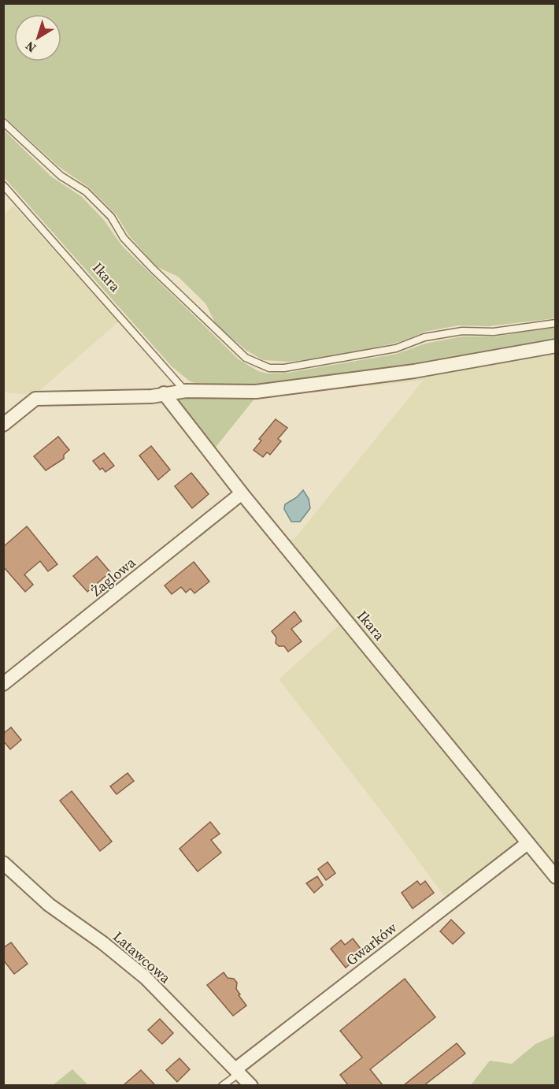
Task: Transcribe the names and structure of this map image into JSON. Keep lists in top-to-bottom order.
{
  "streets": {
    "street": [
      "Ikara",
      "Żaglowa",
      "Gwarków",
      "Latawcowa"
    ]
  },
  "crossings": [
    ["Ikara", "Żaglowa"],
    ["Ikara", "Gwarków"],
    ["Gwarków", "Latawcowa"]
  ],
  "north": "bottom left"
}
